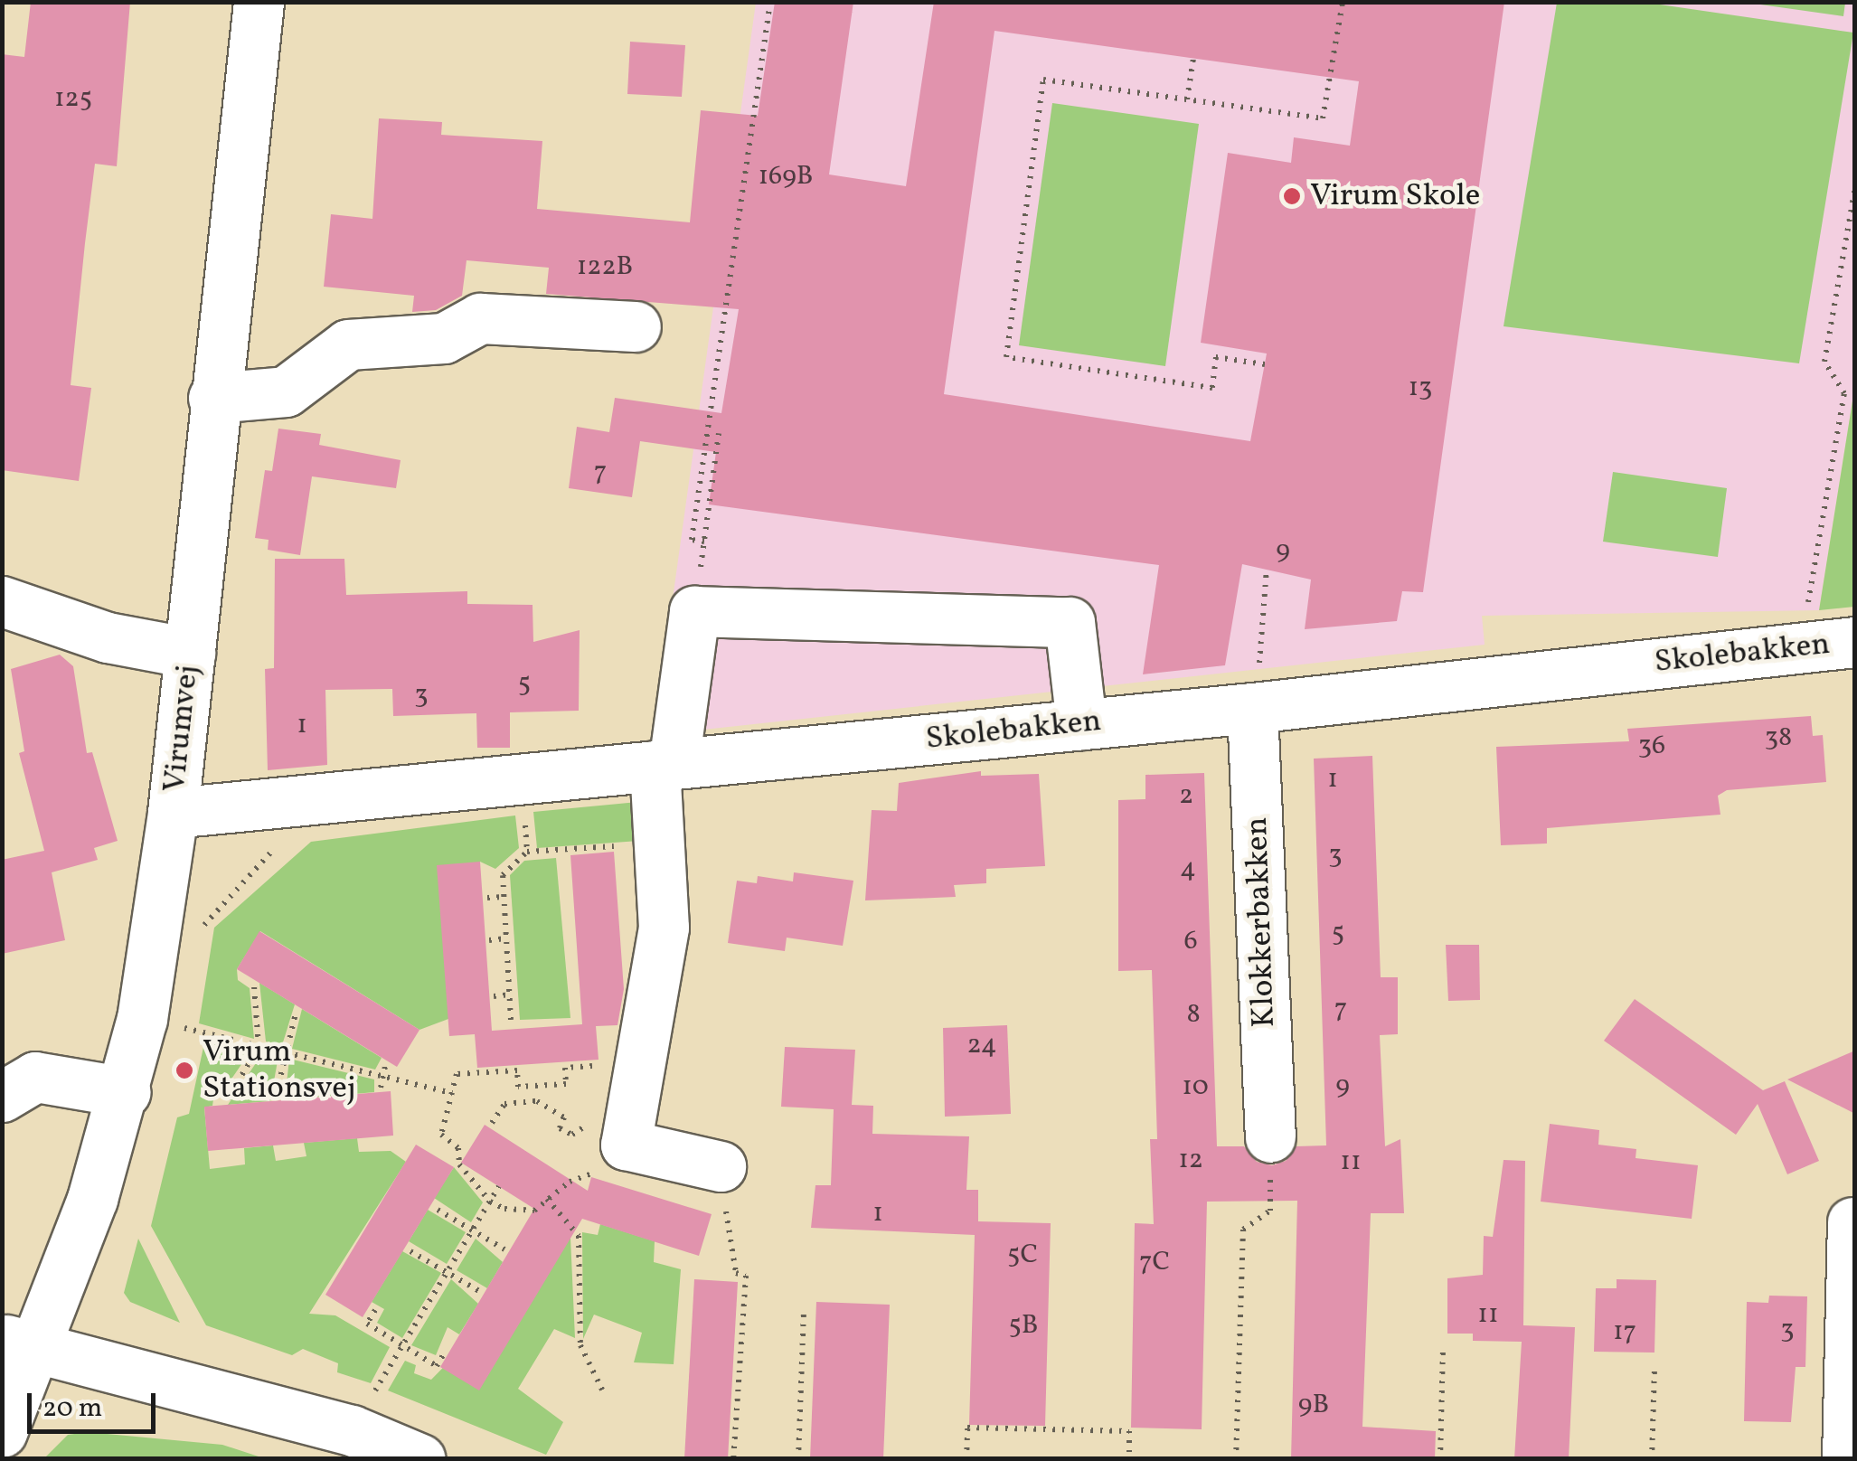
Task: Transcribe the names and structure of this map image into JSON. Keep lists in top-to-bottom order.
{
  "streets": {
    "street": ["Skolebakken", "Virumvej", "Klokkerbakken"]
  },
  "crossings": [
    ["Skolebakken", "Virumvej"],
    ["Skolebakken", "Klokkerbakken"]
  ],
  "places": ["Virum Skole", "Virum Stationsvej"],
  "house_numbers": [
    "125",
    "169B",
    "122B",
    "13",
    "7",
    "9",
    "5",
    "3",
    "1",
    "38",
    "36",
    "1",
    "2",
    "3",
    "4",
    "5",
    "6",
    "7",
    "8",
    "24",
    "9",
    "10",
    "12",
    "11",
    "1",
    "5C",
    "7C",
    "11",
    "5B",
    "3",
    "17",
    "9B"
  ],
  "scale_bar": "20 m"
}
